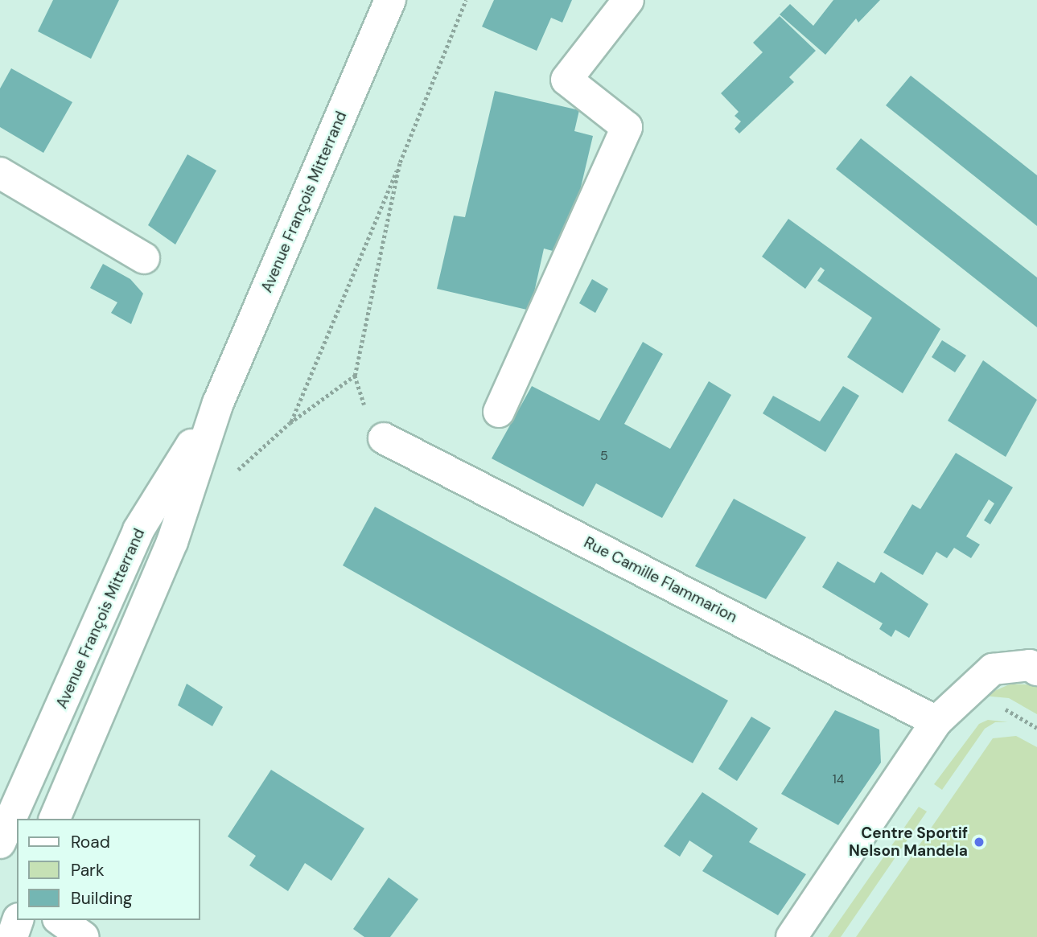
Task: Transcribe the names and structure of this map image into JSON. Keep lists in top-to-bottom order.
{
  "streets": {
    "main road": ["Avenue François Mitterrand", "Rue Camille Flammarion"]
  },
  "places": ["Centre Sportif Nelson Mandela"],
  "house_numbers": ["5", "14"],
  "legend": ["Road", "Park", "Building"]
}
